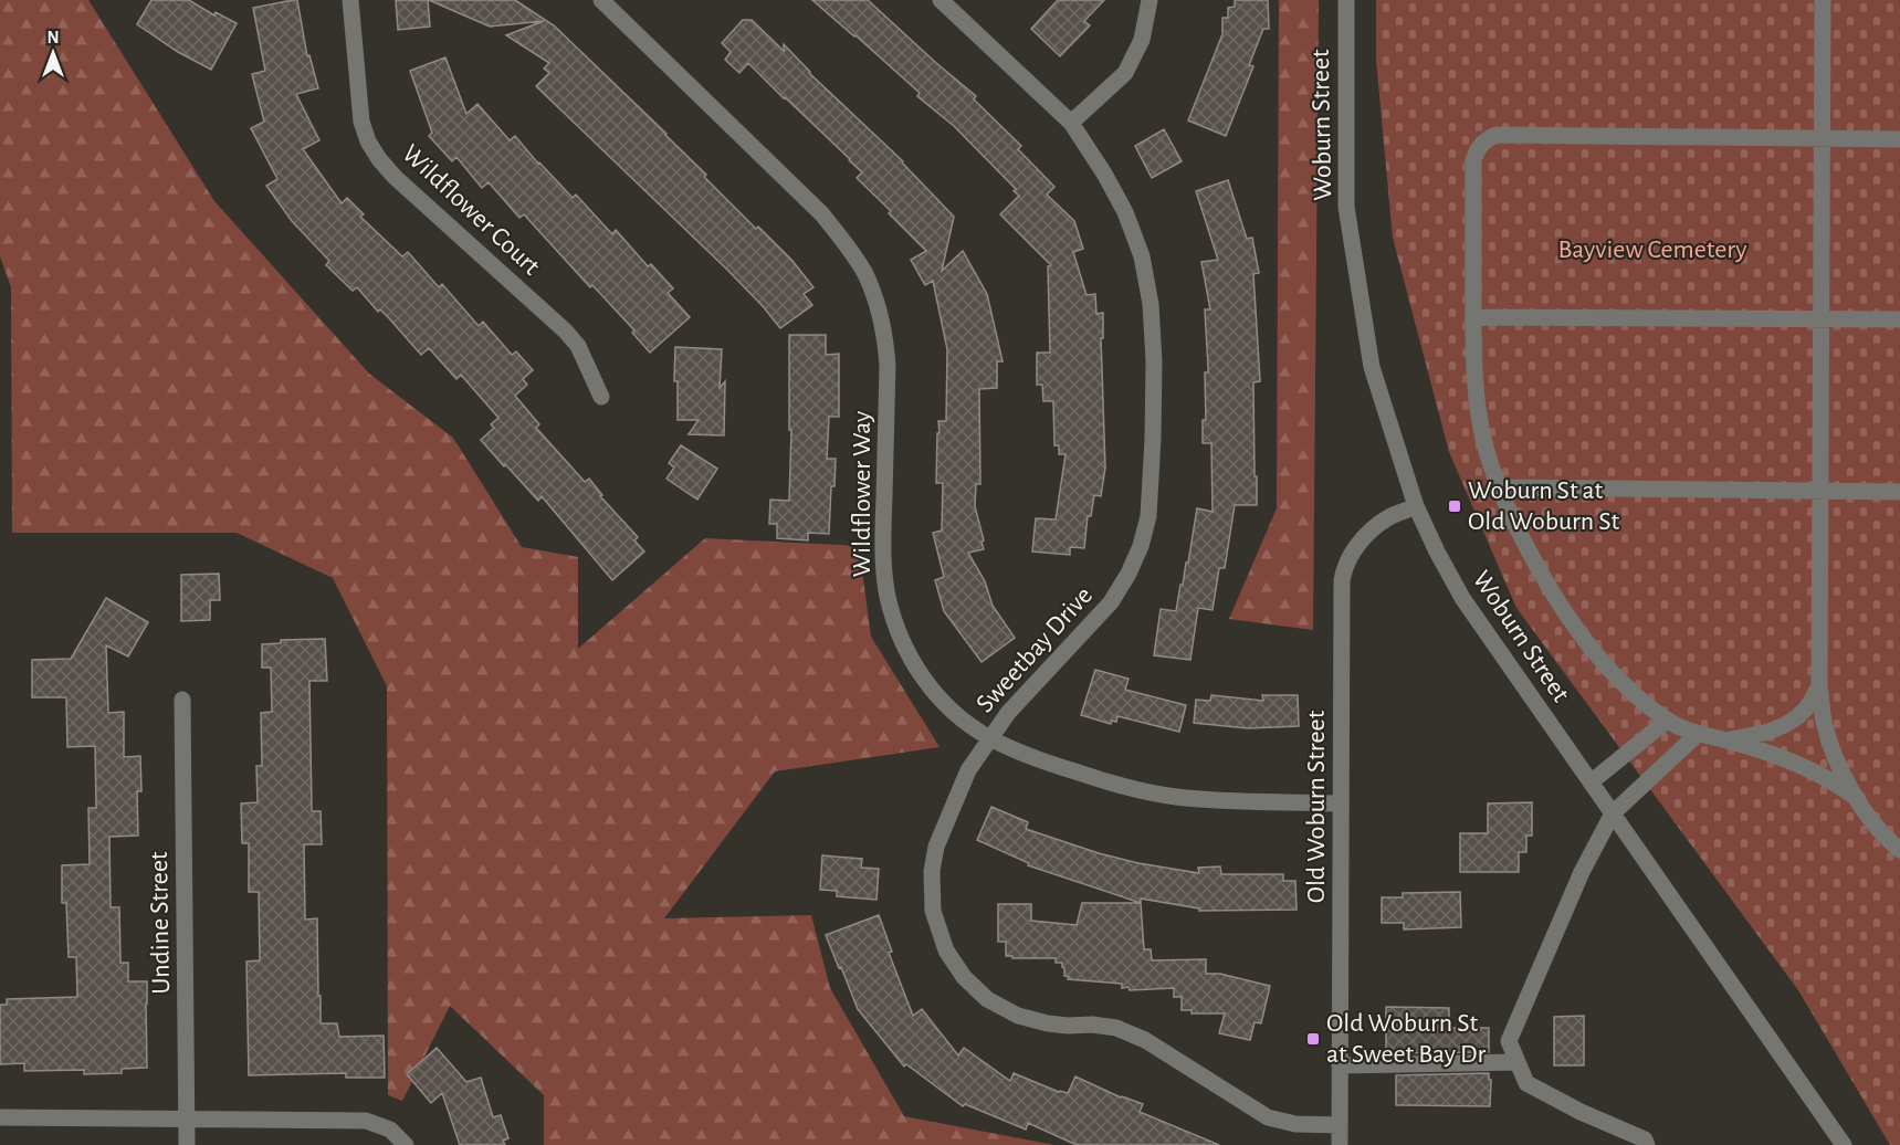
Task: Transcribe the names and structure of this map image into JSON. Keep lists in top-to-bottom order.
{
  "streets": {
    "street": [
      "Woburn Street",
      "Wildflower Court",
      "Wildflower Way",
      "Sweetbay Drive",
      "Old Woburn Street",
      "Undine Street"
    ]
  },
  "crossings": [
    ["Woburn Street", "Old Woburn Street"],
    ["Wildflower Way", "Sweetbay Drive"],
    ["Wildflower Way", "Old Woburn Street"],
    ["Sweetbay Drive", "Old Woburn Street"]
  ],
  "parks": ["Bayview Cemetery"],
  "places": {
    "transit": ["Woburn St at Old Woburn St", "Old Woburn St at Sweet Bay Dr"]
  },
  "north": "top"
}
